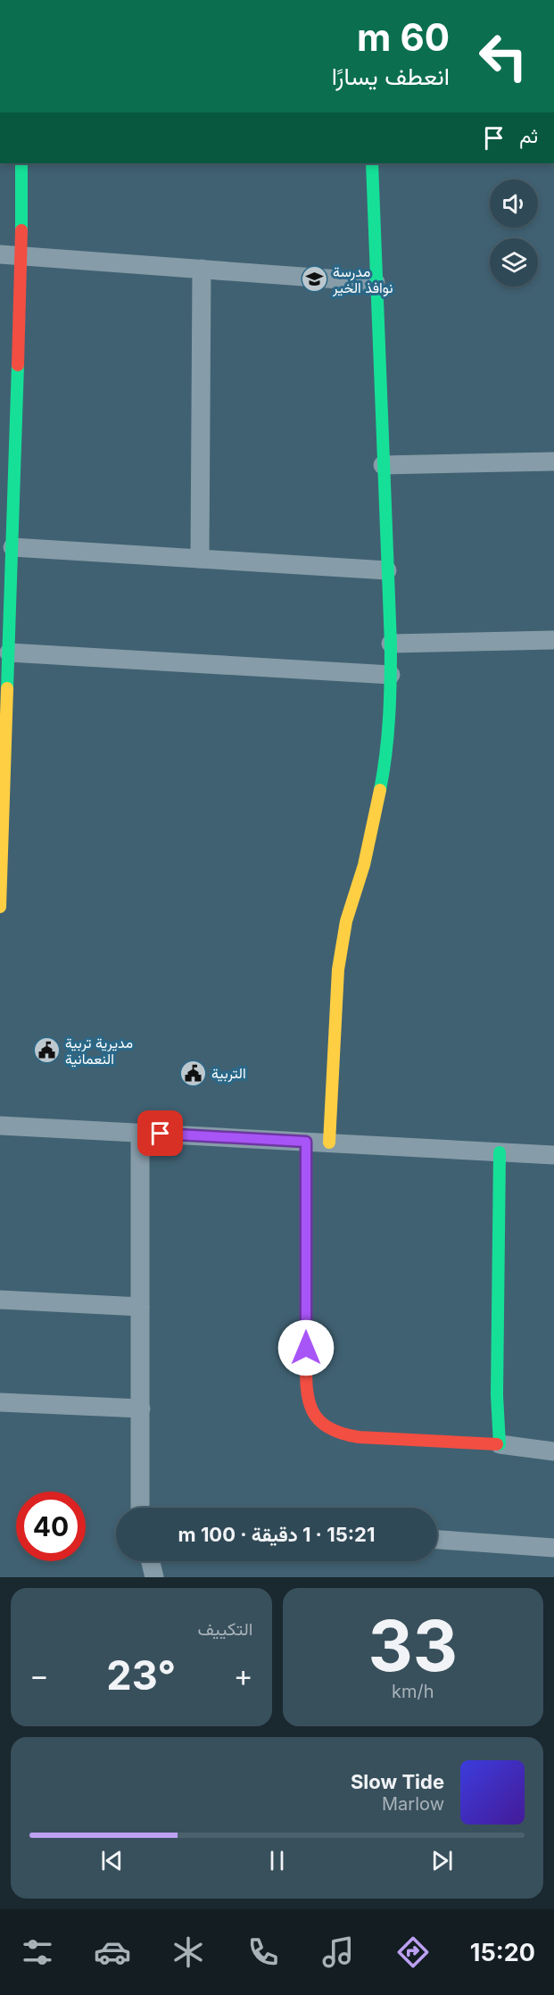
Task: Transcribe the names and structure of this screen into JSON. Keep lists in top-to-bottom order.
{
  "places": {
    "school or university": ["مدرسة نوافذ الخير"],
    "public building": ["مديرية تربية النعمانية", "التربية"]
  },
  "page": {
    "turn": ["60 m", "انعطف يسارًا"],
    "then": "ثم",
    "limit": "40",
    "trip": "15:21 · 1 دقيقة · 100 m",
    "tile": [
      ["33", "km/h"],
      "التكييف"
    ],
    "heat": ["−", "23°", "+"],
    "song": ["Slow Tide", "Marlow"],
    "tabs": "15:20"
  }
}
